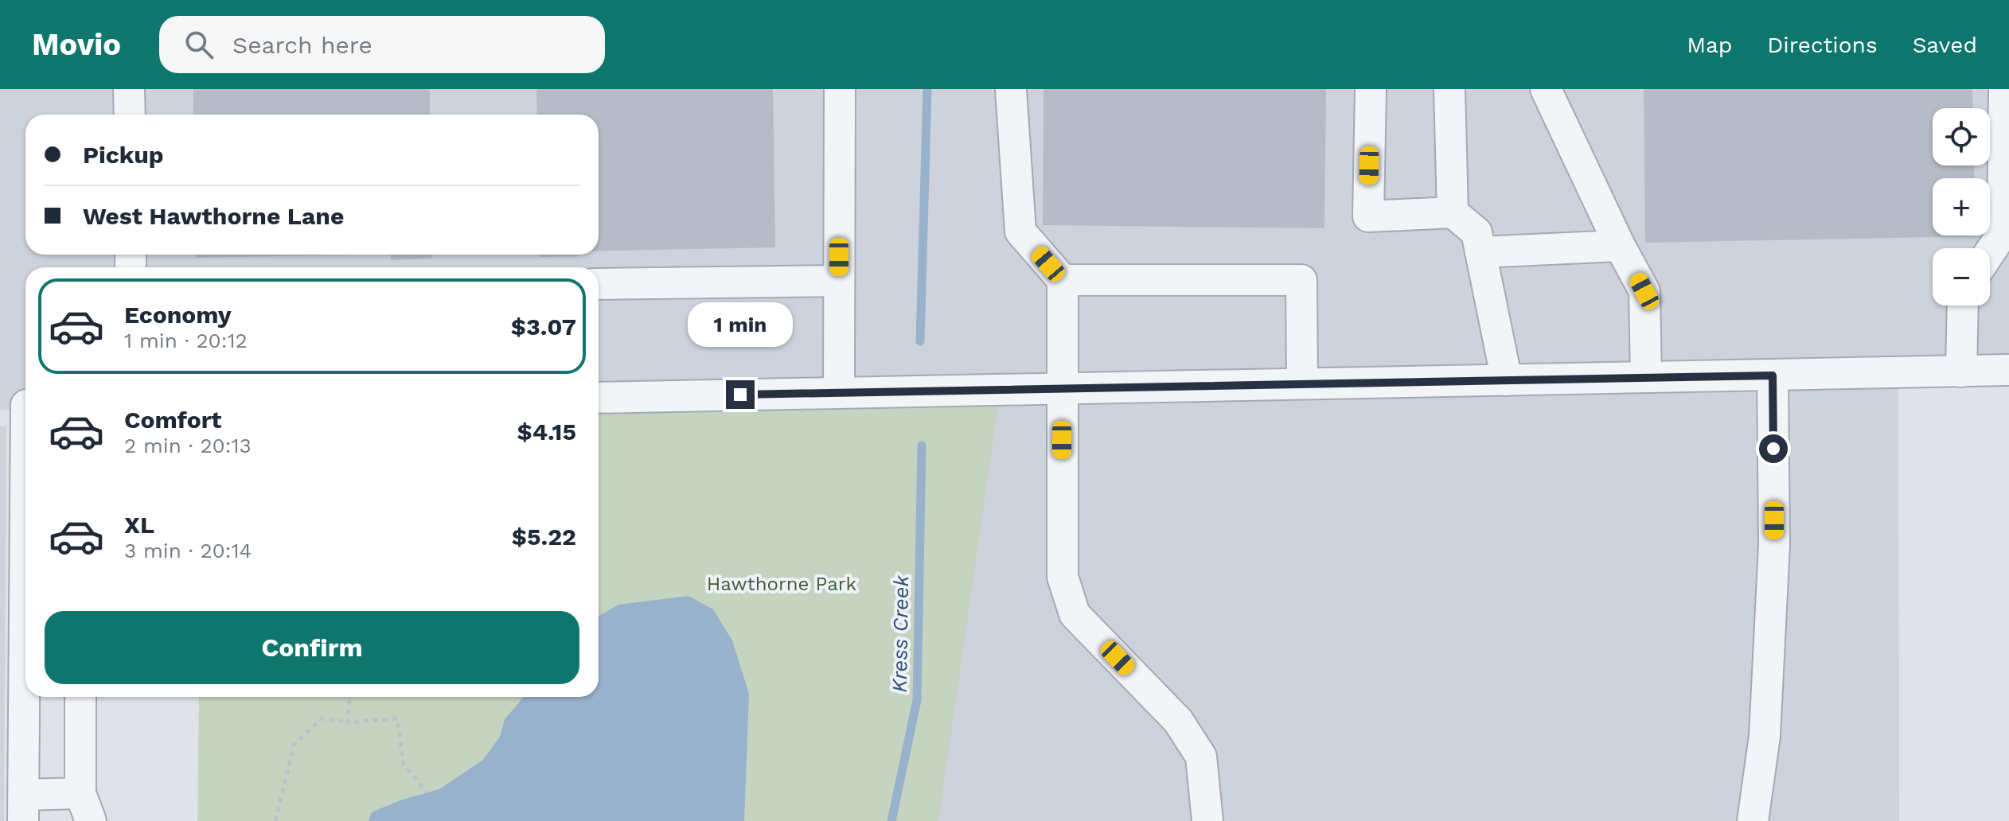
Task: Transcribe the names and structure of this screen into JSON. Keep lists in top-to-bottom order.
{
  "water": ["Kress Creek"],
  "parks": ["Hawthorne Park"],
  "page": {
    "header": "Movio",
    "search": "Search here",
    "nav": ["Map", "Directions", "Saved"],
    "map_buttons": ["+", "−"],
    "banner": ["Pickup", "West Hawthorne Lane"],
    "list": [
      {
        "name": "Economy",
        "note": "1 min · 20:12",
        "value": "$3.07"
      },
      {
        "name": "Comfort",
        "note": "2 min · 20:13",
        "value": "$4.15"
      },
      {
        "name": "XL",
        "note": "3 min · 20:14",
        "value": "$5.22"
      }
    ],
    "bubble": "1 min",
    "buttons": "Confirm"
  }
}
